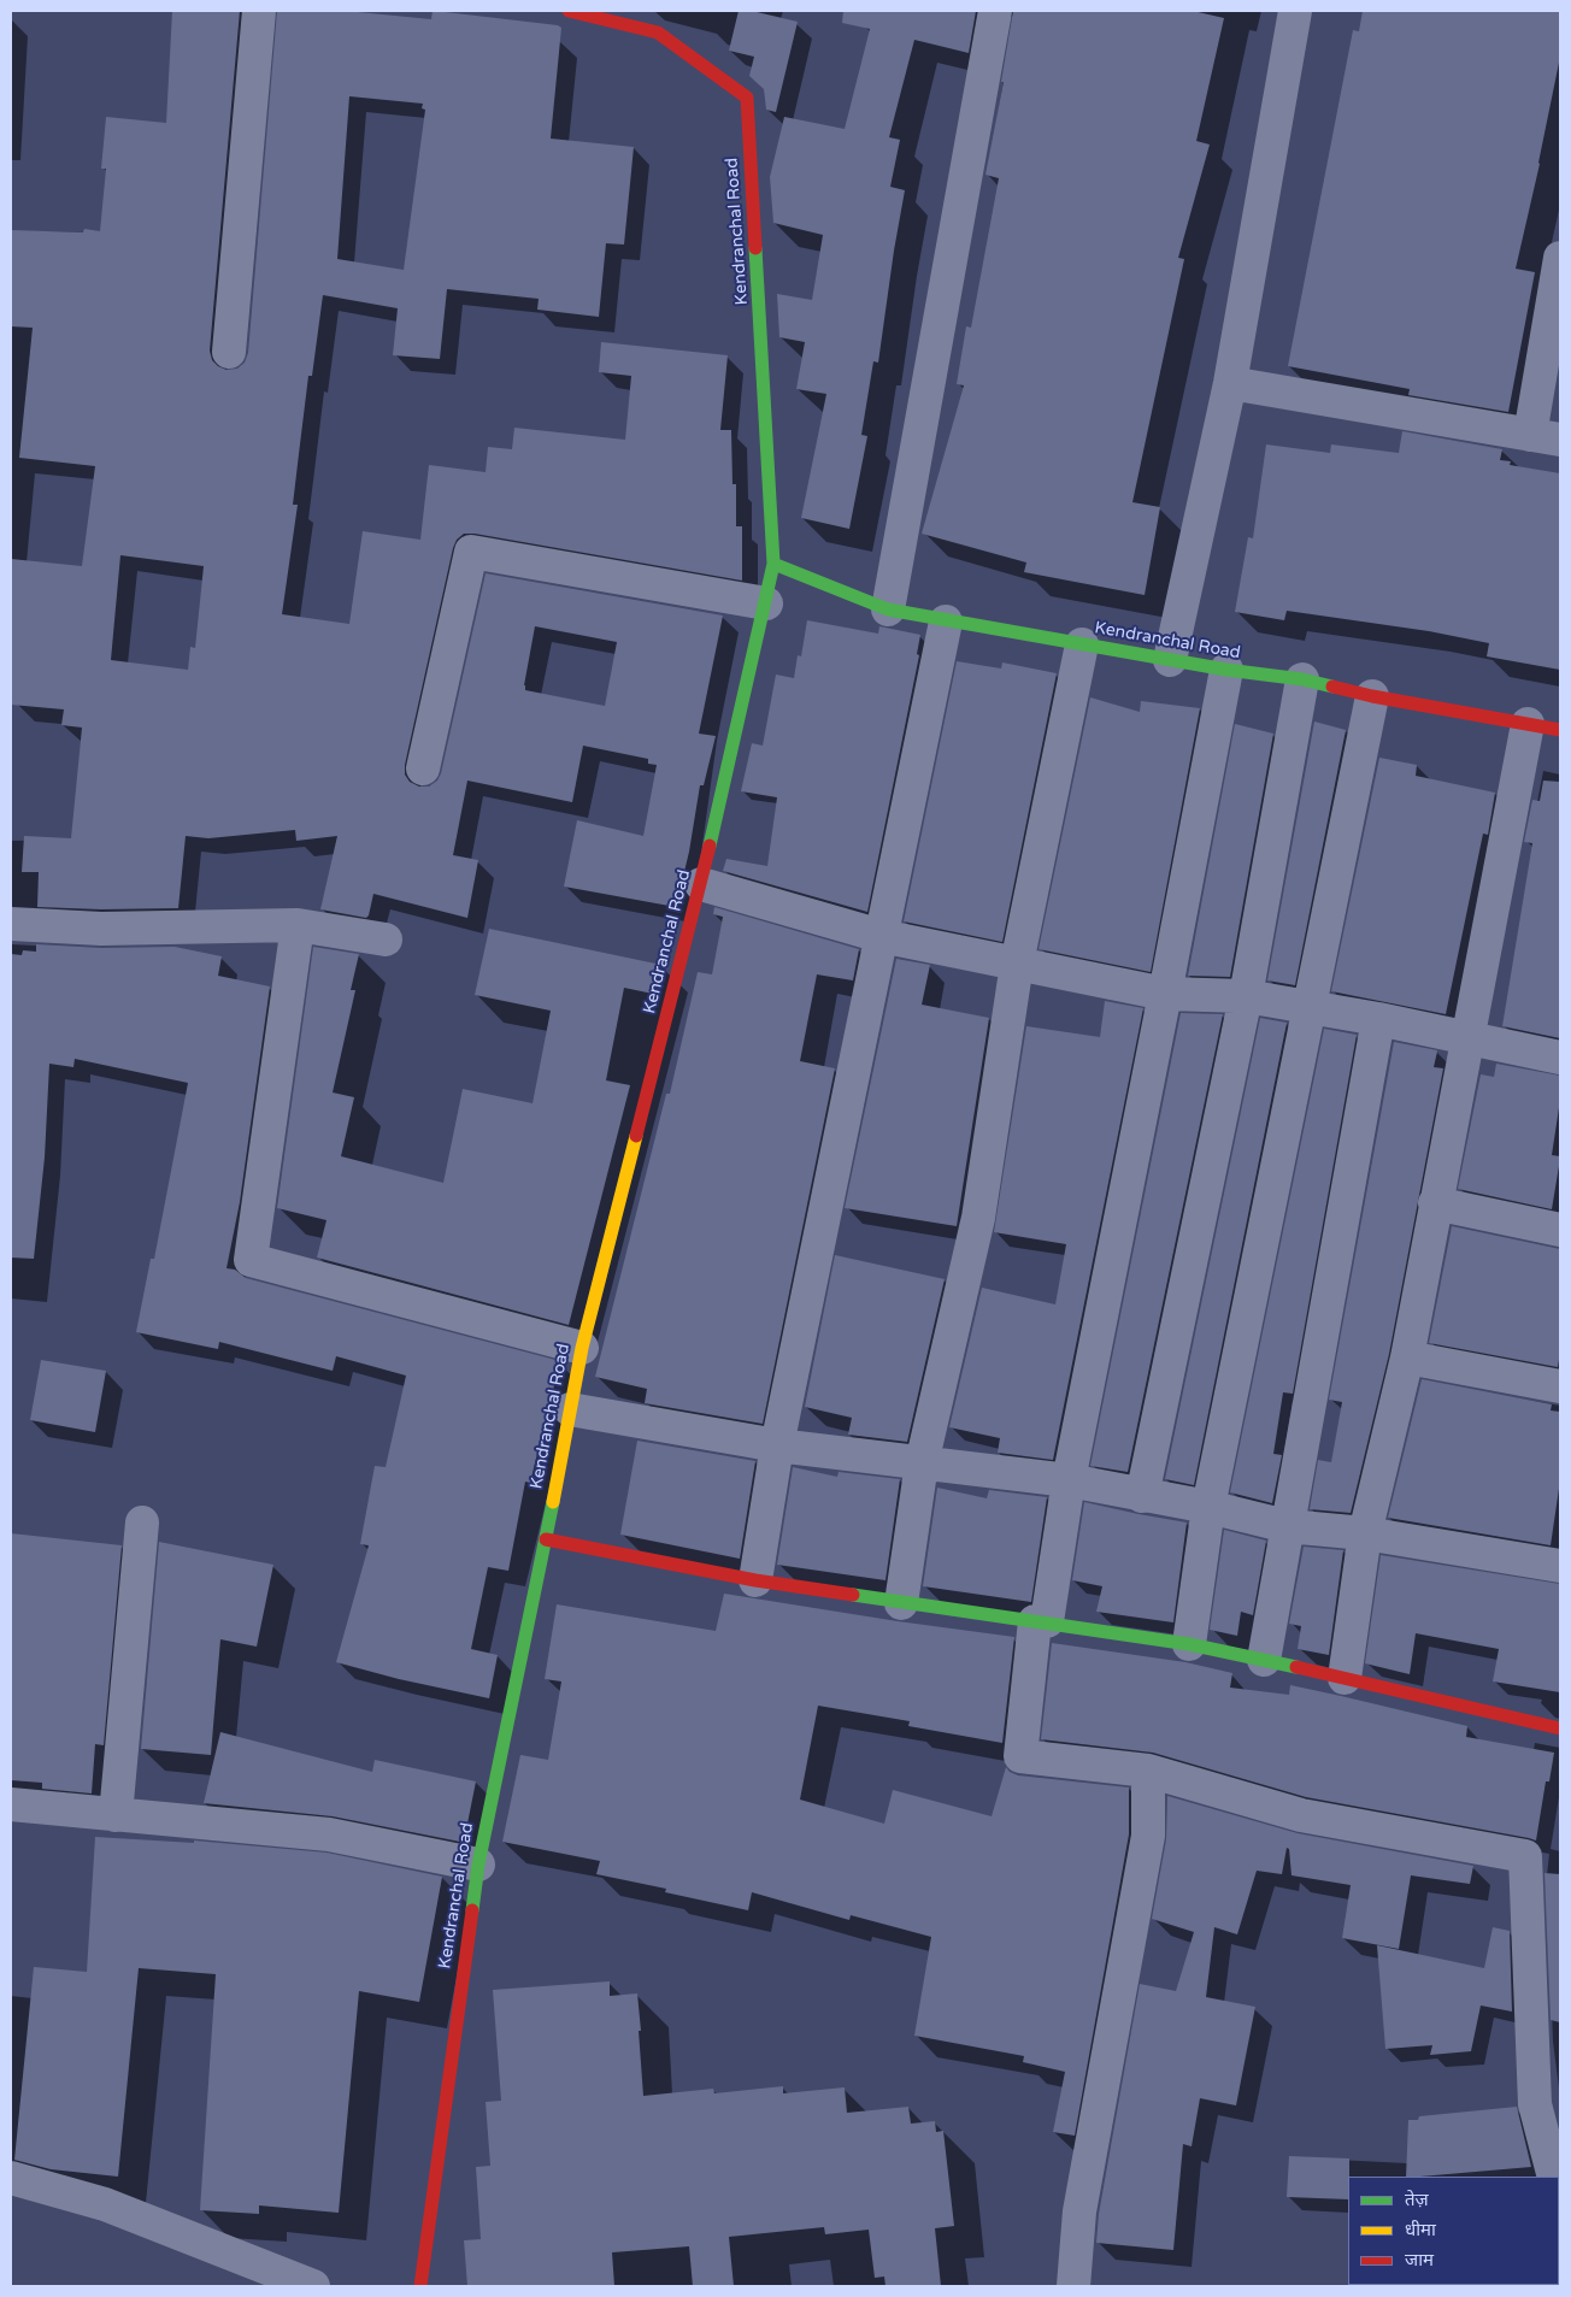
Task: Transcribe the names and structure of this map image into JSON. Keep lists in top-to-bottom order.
{
  "streets": {
    "street": ["Kendranchal Road"]
  },
  "legend": ["तेज़", "धीमा", "जाम"]
}
